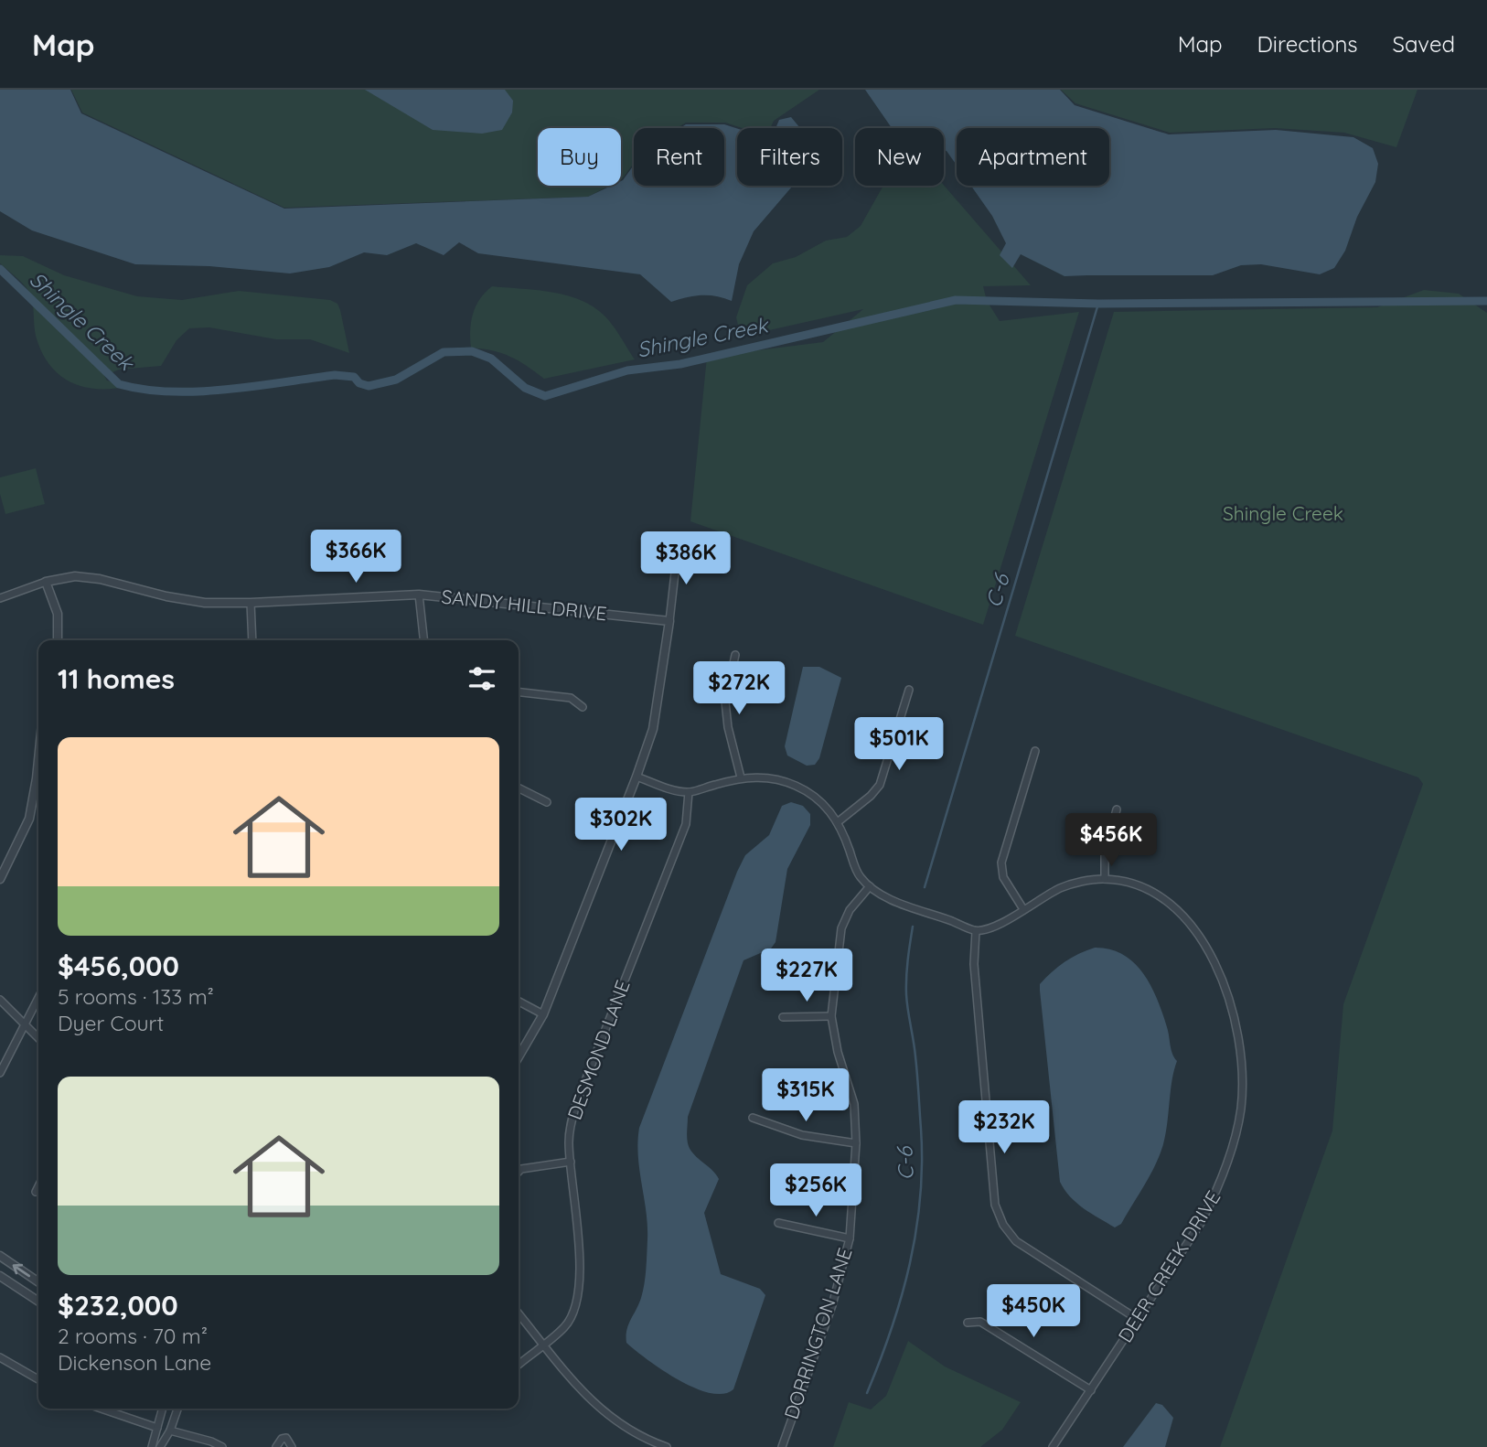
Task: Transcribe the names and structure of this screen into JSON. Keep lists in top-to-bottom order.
{
  "streets": {
    "street": [
      "SANDY HILL DRIVE",
      "DESMOND LANE",
      "DEER CREEK DRIVE",
      "DORRINGTON LANE"
    ]
  },
  "water": ["Shingle Creek", "C-6"],
  "parks": ["Shingle Creek"],
  "page": {
    "header": "Map",
    "nav": ["Map", "Directions", "Saved"],
    "chip": [
      "Buy",
      "Rent",
      "Filters",
      "New",
      "Apartment"
    ],
    "price": [
      "$366K",
      "$386K",
      "$272K",
      "$501K",
      "$302K",
      "$456K",
      "$227K",
      "$315K",
      "$232K",
      "$256K",
      "$450K"
    ],
    "heading": "11 homes",
    "list": [
      {
        "name": "$456,000",
        "note": "5 rooms · 133 m² · Dyer Court"
      },
      {
        "name": "$232,000",
        "note": "2 rooms · 70 m² · Dickenson Lane"
      }
    ]
  }
}
